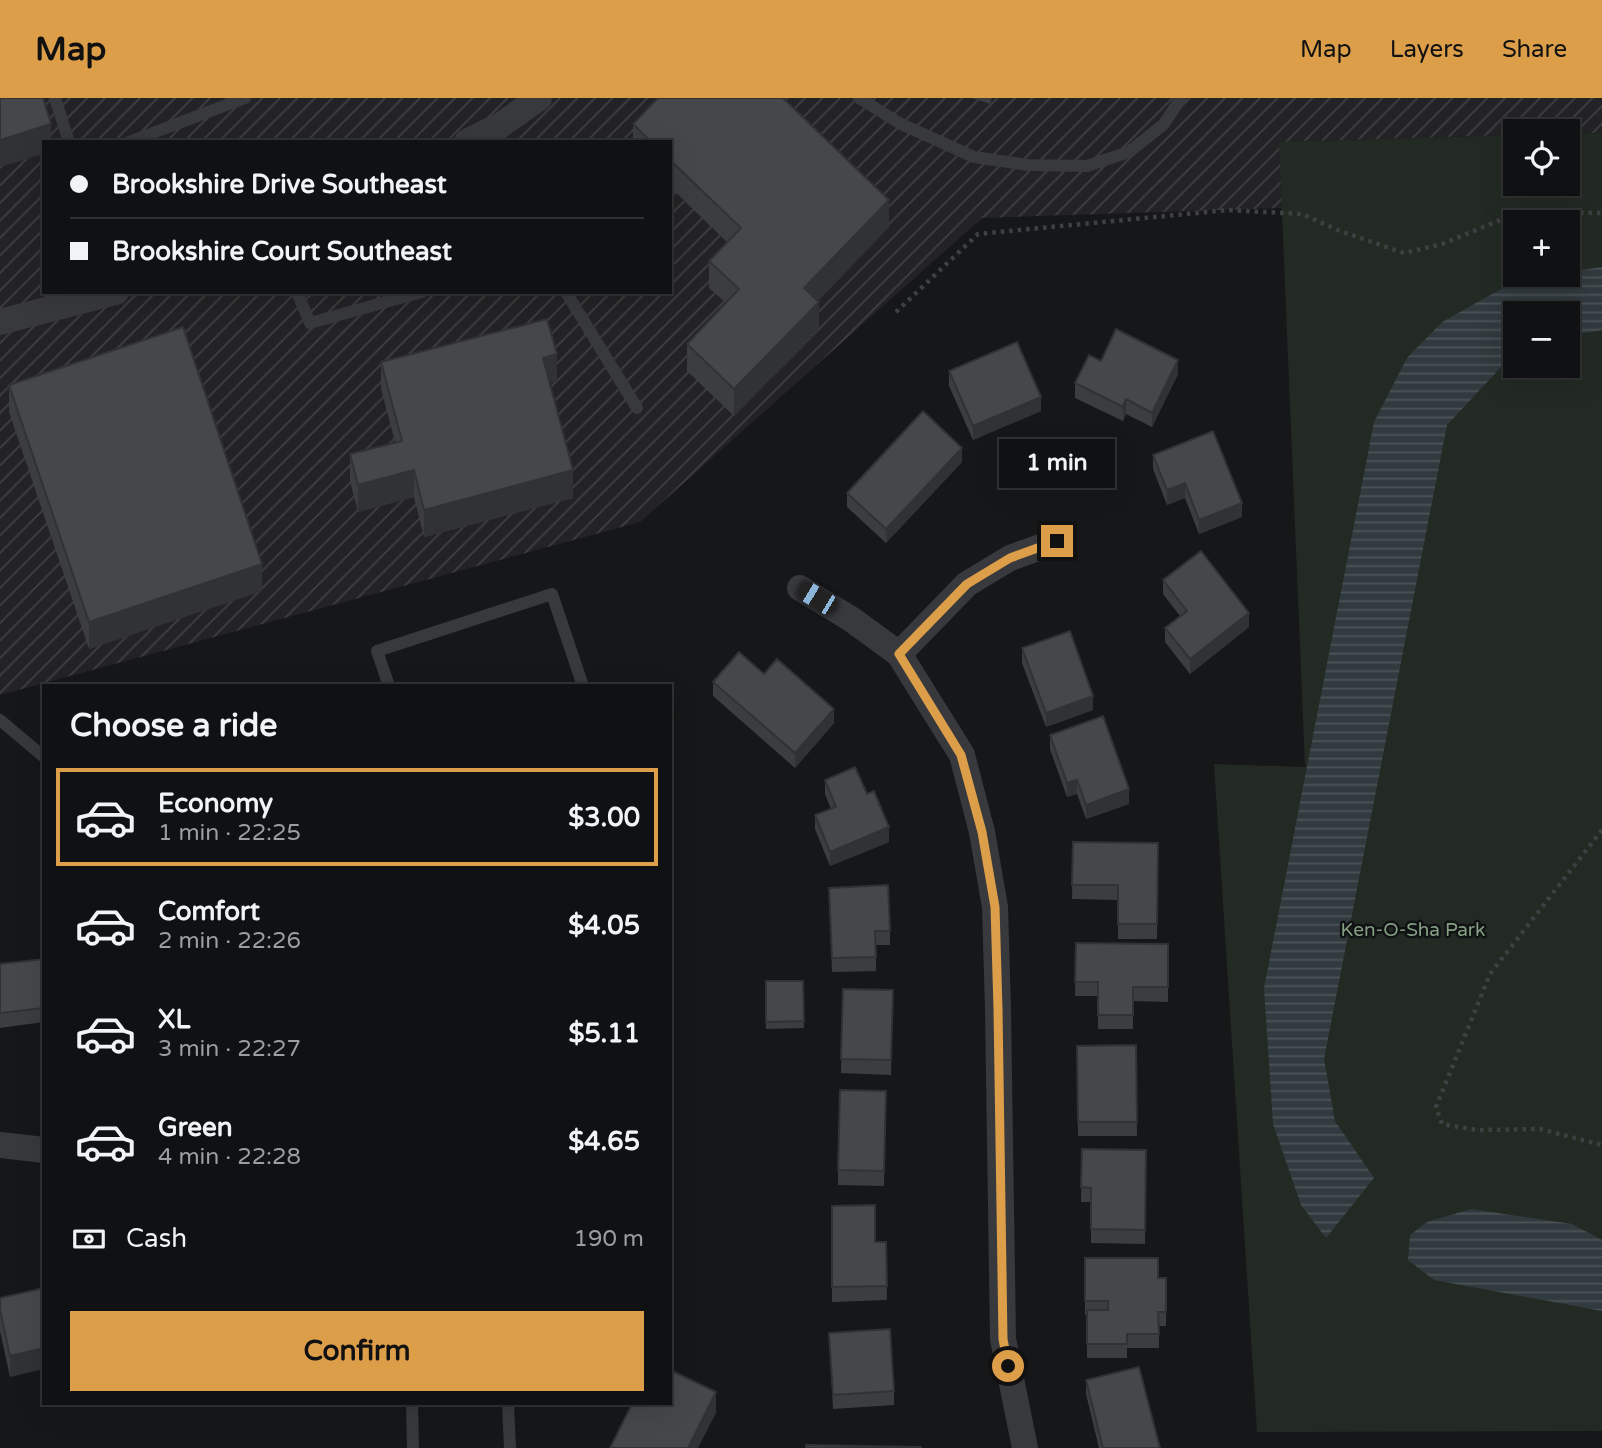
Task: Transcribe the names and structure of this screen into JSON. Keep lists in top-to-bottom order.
{
  "parks": ["Ken-O-Sha Park"],
  "page": {
    "header": "Map",
    "nav": ["Map", "Layers", "Share"],
    "map_buttons": ["+", "−"],
    "banner": ["Brookshire Drive Southeast", "Brookshire Court Southeast"],
    "bubble": "1 min",
    "heading": "Choose a ride",
    "list": [
      {
        "name": "Economy",
        "note": "1 min · 22:25",
        "value": "$3.00"
      },
      {
        "name": "Comfort",
        "note": "2 min · 22:26",
        "value": "$4.05"
      },
      {
        "name": "XL",
        "note": "3 min · 22:27",
        "value": "$5.11"
      },
      {
        "name": "Green",
        "note": "4 min · 22:28",
        "value": "$4.65"
      }
    ],
    "pay": ["Cash", "190 m"],
    "buttons": "Confirm"
  }
}
